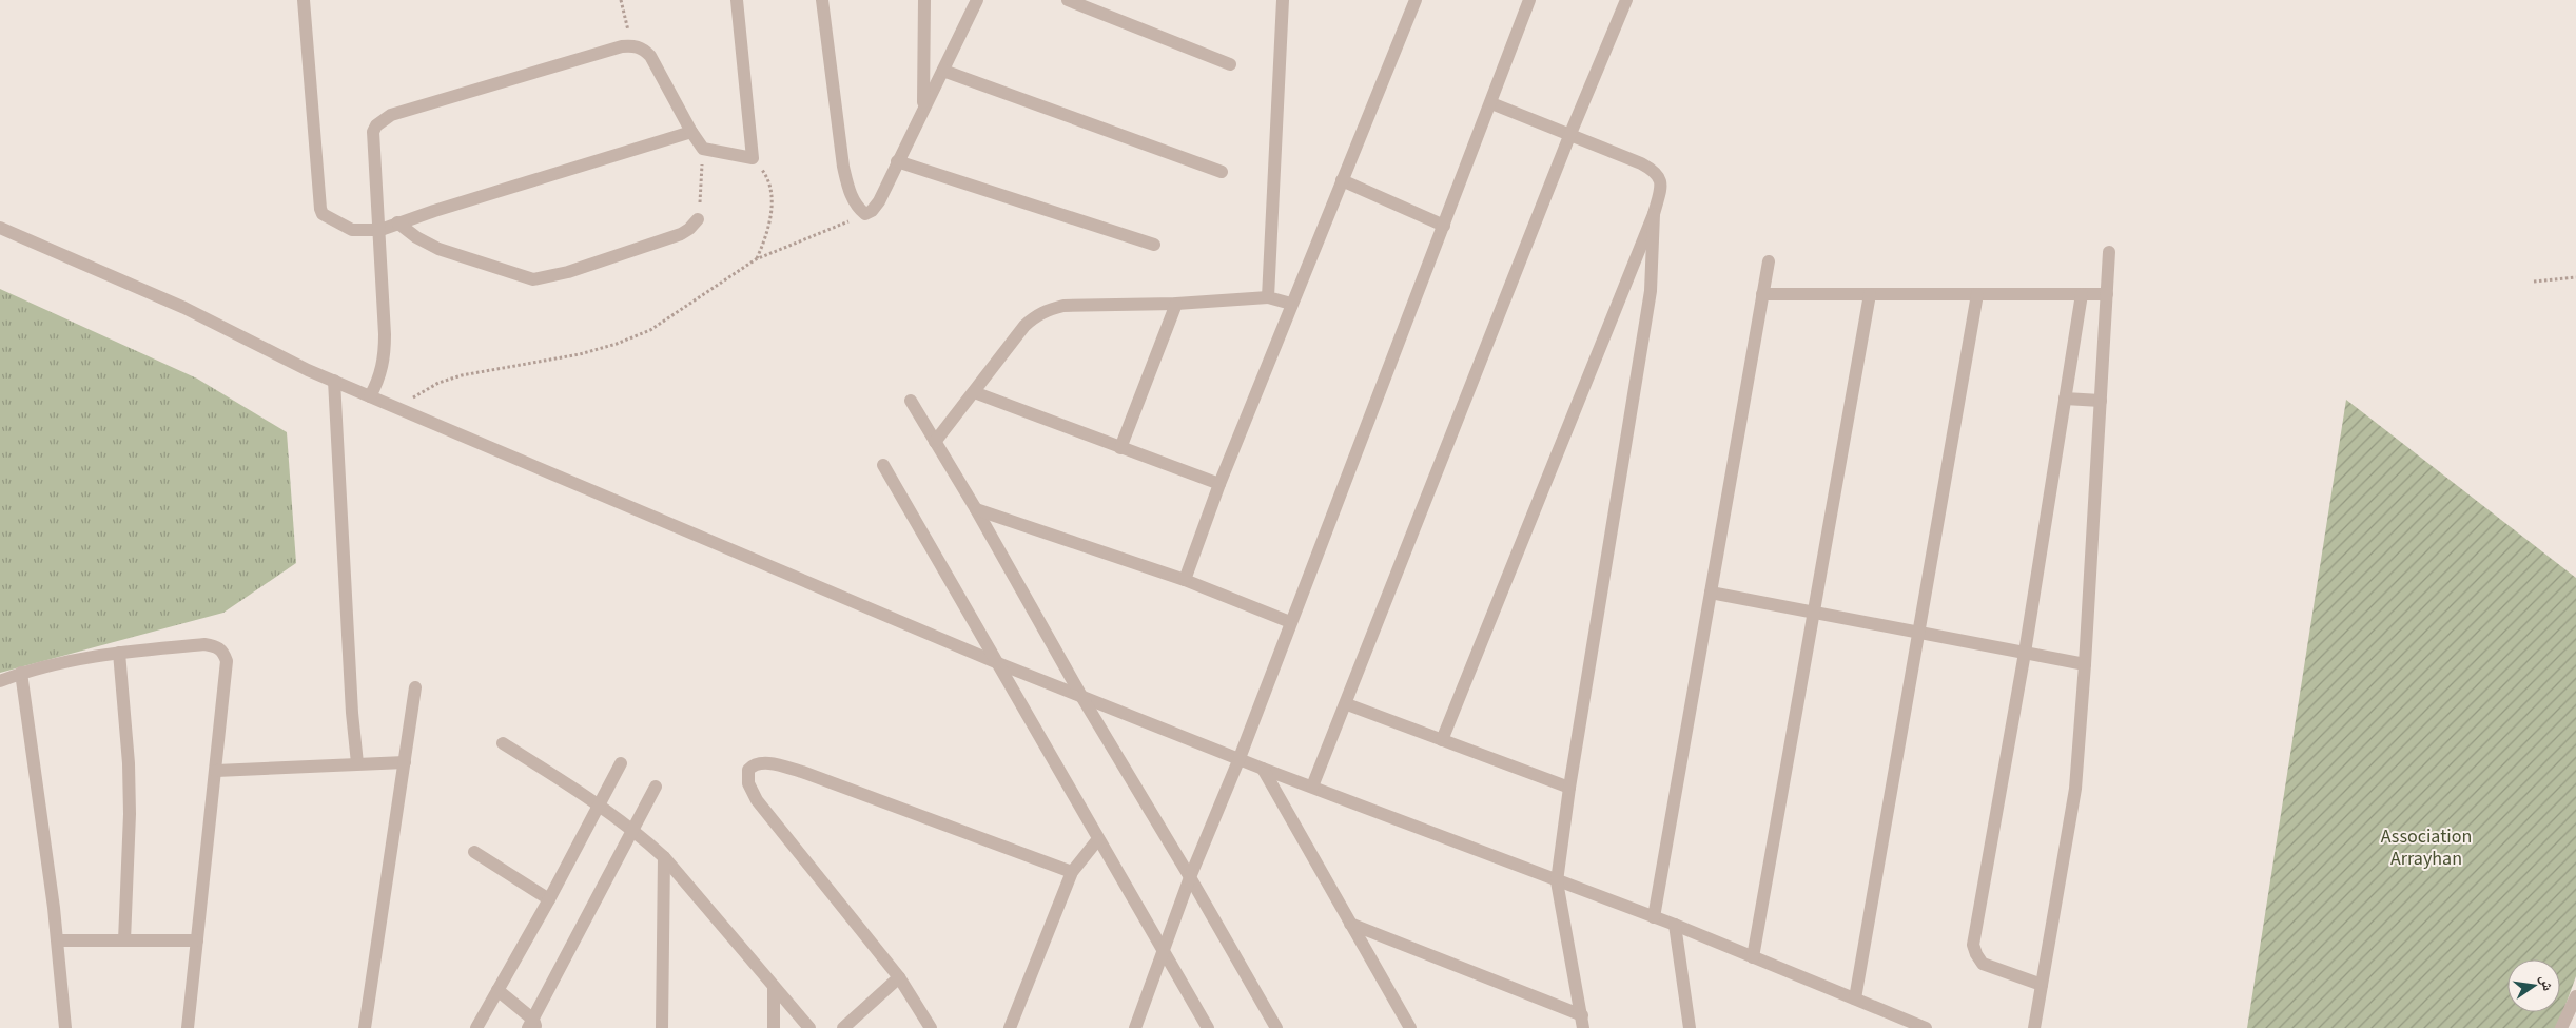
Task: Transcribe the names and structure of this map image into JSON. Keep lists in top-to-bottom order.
{
  "parks": ["Association Arrayhan"],
  "north": "right"
}
